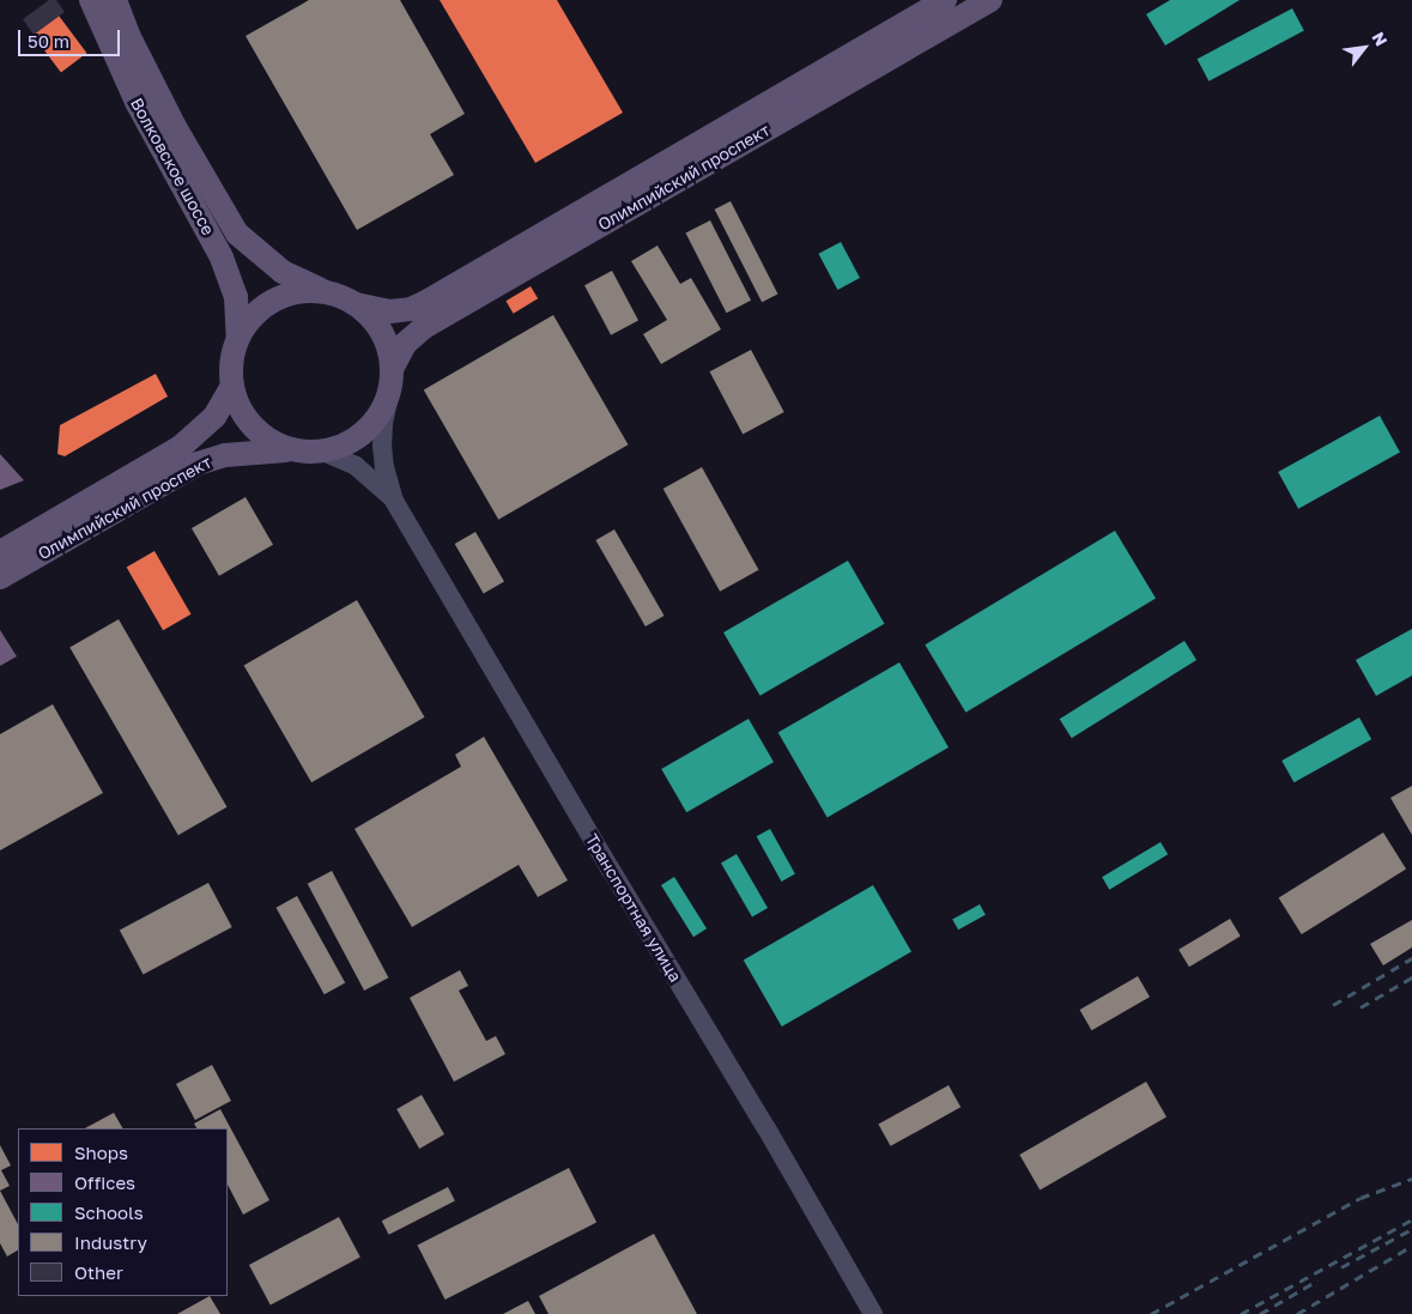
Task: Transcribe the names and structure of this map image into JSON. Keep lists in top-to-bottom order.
{
  "streets": {
    "main road": ["Волковское шоссе", "Олимпийский проспект"],
    "street": ["Транспортная улица"]
  },
  "crossings": [
    ["Волковское шоссе", "Олимпийский проспект"],
    ["Волковское шоссе", "Транспортная улица"],
    ["Олимпийский проспект", "Транспортная улица"]
  ],
  "legend": [
    "Shops",
    "Offices",
    "Schools",
    "Industry",
    "Other"
  ],
  "scale_bar": "50 m",
  "north": "top right"
}
